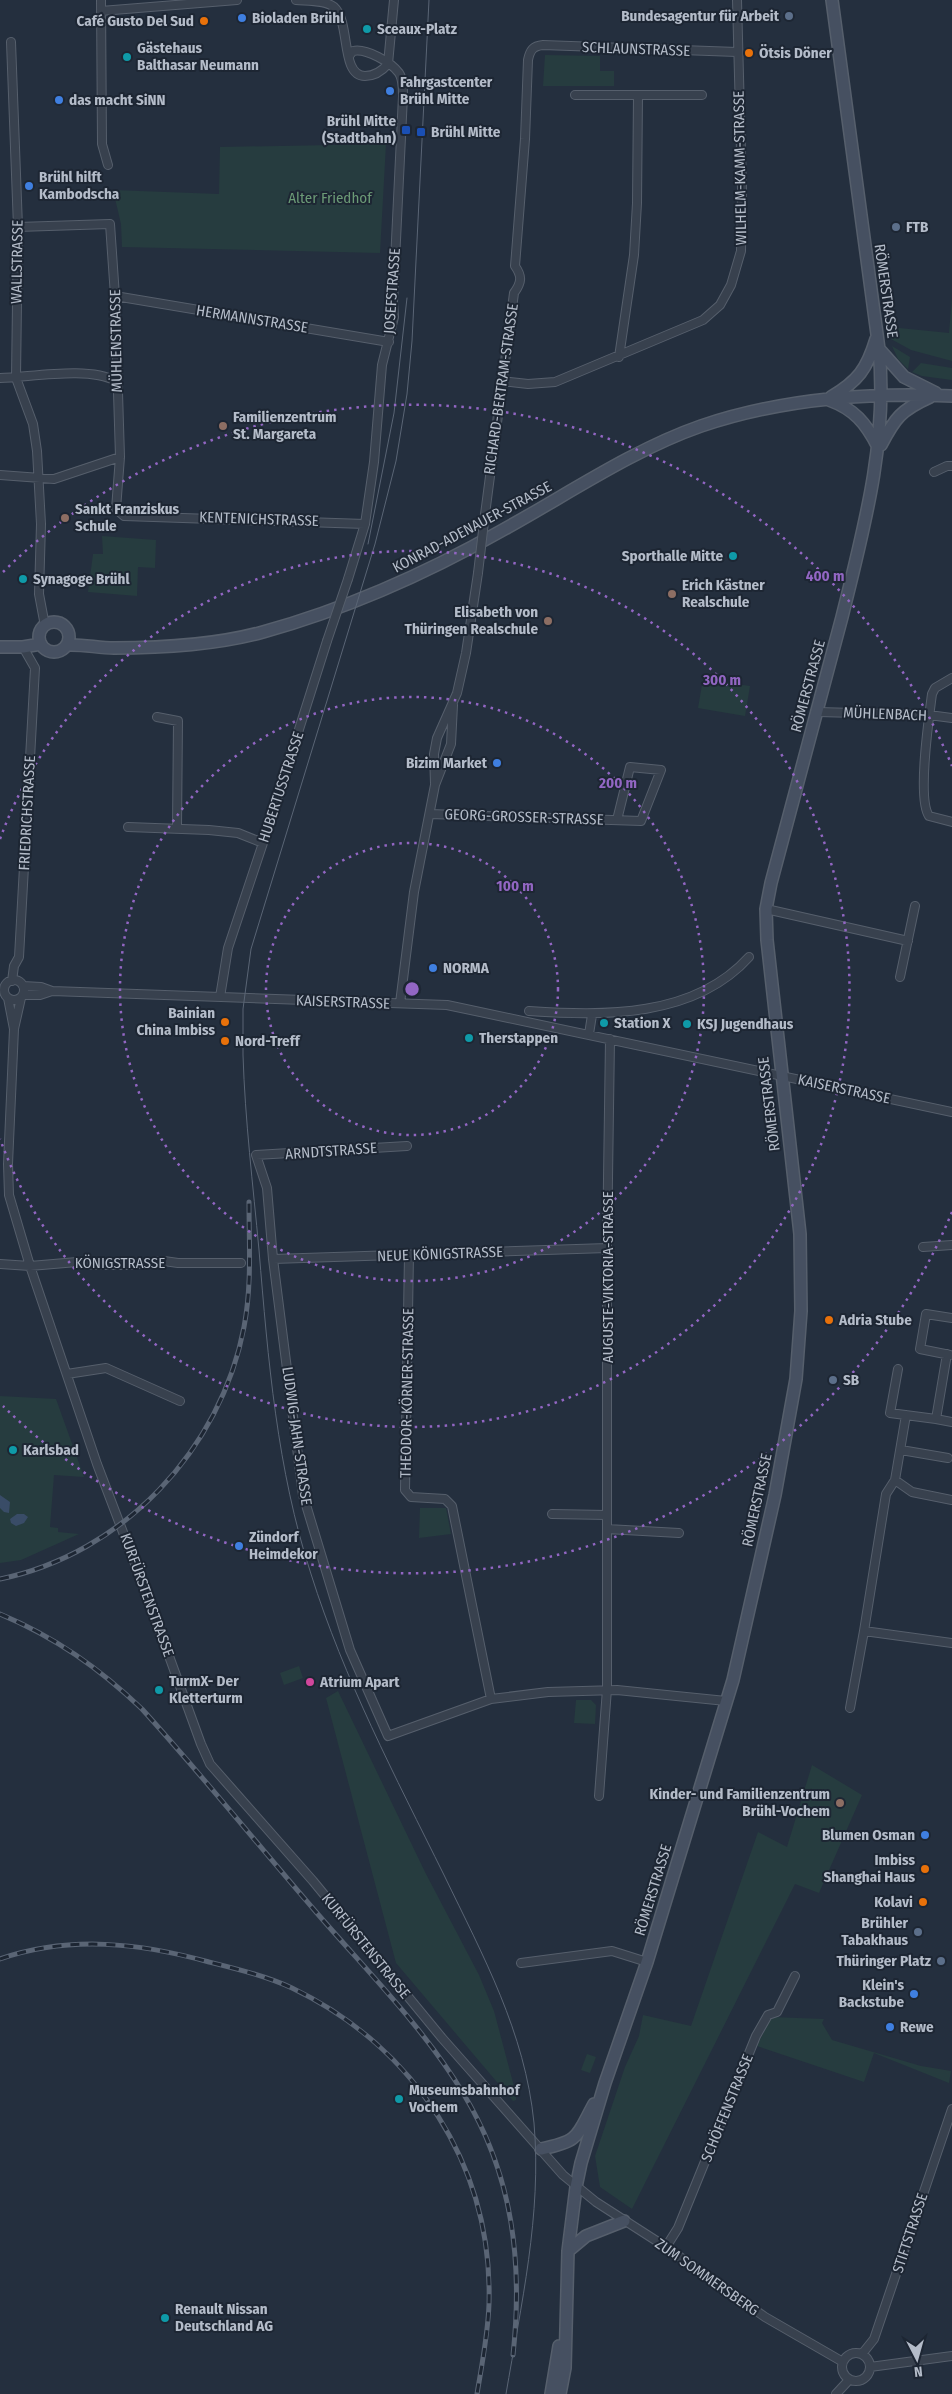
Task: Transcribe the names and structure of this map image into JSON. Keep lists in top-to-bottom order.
{
  "streets": {
    "main road": ["RÖMERSTRASSE", "KONRAD-ADENAUER-STRASSE"],
    "street": [
      "SCHLAUNSTRASSE",
      "WILHELM-KAMM-STRASSE",
      "WALLSTRASSE",
      "JOSEFSTRASSE",
      "HERMANNSTRASSE",
      "MÜHLENSTRASSE",
      "RICHARD-BERTRAM-STRASSE",
      "KENTENICHSTRASSE",
      "MÜHLENBACH",
      "HUBERTUSSTRASSE",
      "FRIEDRICHSTRASSE",
      "GEORG-GROSSER-STRASSE",
      "KAISERSTRASSE",
      "ARNDTSTRASSE",
      "NEUE KÖNIGSTRASSE",
      "KÖNIGSTRASSE",
      "AUGUSTE-VIKTORIA-STRASSE",
      "THEODOR-KÖRNER-STRASSE",
      "LUDWIG-JAHN-STRASSE",
      "KURFÜRSTENSTRASSE",
      "SCHÖFFENSTRASSE",
      "STIFTSTRASSE",
      "ZUM SOMMERSBERG"
    ]
  },
  "crossings": [
    ["SCHLAUNSTRASSE", "WILHELM-KAMM-STRASSE"],
    ["SCHLAUNSTRASSE", "RICHARD-BERTRAM-STRASSE"],
    ["WILHELM-KAMM-STRASSE", "RICHARD-BERTRAM-STRASSE"],
    ["WALLSTRASSE", "MÜHLENSTRASSE"],
    ["WALLSTRASSE", "KONRAD-ADENAUER-STRASSE"],
    ["JOSEFSTRASSE", "HERMANNSTRASSE"],
    ["JOSEFSTRASSE", "KENTENICHSTRASSE"],
    ["JOSEFSTRASSE", "HUBERTUSSTRASSE"],
    ["RÖMERSTRASSE", "KONRAD-ADENAUER-STRASSE"],
    ["RÖMERSTRASSE", "MÜHLENBACH"],
    ["RÖMERSTRASSE", "KAISERSTRASSE"],
    ["RÖMERSTRASSE", "KURFÜRSTENSTRASSE"],
    ["RÖMERSTRASSE", "ZUM SOMMERSBERG"],
    ["HERMANNSTRASSE", "MÜHLENSTRASSE"],
    ["MÜHLENSTRASSE", "KENTENICHSTRASSE"],
    ["RICHARD-BERTRAM-STRASSE", "GEORG-GROSSER-STRASSE"],
    ["RICHARD-BERTRAM-STRASSE", "KAISERSTRASSE"],
    ["HUBERTUSSTRASSE", "KAISERSTRASSE"],
    ["FRIEDRICHSTRASSE", "KAISERSTRASSE"],
    ["FRIEDRICHSTRASSE", "KURFÜRSTENSTRASSE"],
    ["KAISERSTRASSE", "AUGUSTE-VIKTORIA-STRASSE"],
    ["KAISERSTRASSE", "KURFÜRSTENSTRASSE"],
    ["ARNDTSTRASSE", "LUDWIG-JAHN-STRASSE"],
    ["NEUE KÖNIGSTRASSE", "AUGUSTE-VIKTORIA-STRASSE"],
    ["NEUE KÖNIGSTRASSE", "THEODOR-KÖRNER-STRASSE"],
    ["NEUE KÖNIGSTRASSE", "LUDWIG-JAHN-STRASSE"],
    ["KÖNIGSTRASSE", "KURFÜRSTENSTRASSE"],
    ["THEODOR-KÖRNER-STRASSE", "LUDWIG-JAHN-STRASSE"],
    ["KURFÜRSTENSTRASSE", "ZUM SOMMERSBERG"],
    ["SCHÖFFENSTRASSE", "ZUM SOMMERSBERG"],
    ["STIFTSTRASSE", "ZUM SOMMERSBERG"]
  ],
  "parks": ["Alter Friedhof"],
  "places": {
    "other": [
      "Bundesagentur für Arbeit",
      "Bioladen Brühl",
      "Café Gusto Del Sud",
      "Sceaux-Platz",
      "Ötsis Döner",
      "Gästehaus Balthasar Neumann",
      "Fahrgastcenter Brühl Mitte",
      "das macht SiNN",
      "Brühl hilft Kambodscha",
      "FTB",
      "Familienzentrum St. Margareta",
      "Sankt Franziskus Schule",
      "Sporthalle Mitte",
      "Synagoge Brühl",
      "Erich Kästner Realschule",
      "Elisabeth von Thüringen Realschule",
      "Bizim Market",
      "NORMA",
      "Bainian China Imbiss",
      "Station X",
      "KSJ Jugendhaus",
      "Therstappen",
      "Nord-Treff",
      "Adria Stube",
      "SB",
      "Karlsbad",
      "Zündorf Heimdekor",
      "Atrium Apart",
      "TurmX- Der Kletterturm",
      "Kinder- und Familienzentrum Brühl-Vochem",
      "Blumen Osman",
      "Imbiss Shanghai Haus",
      "Kolavi",
      "Brühler Tabakhaus",
      "Thüringer Platz",
      "Klein's Backstube",
      "Rewe",
      "Museumsbahnhof Vochem",
      "Renault Nissan Deutschland AG"
    ],
    "transit": ["Brühl Mitte (Stadtbahn)", "Brühl Mitte"]
  },
  "north": "bottom",
  "rings": [
    "400 m",
    "300 m",
    "200 m",
    "100 m"
  ]
}
